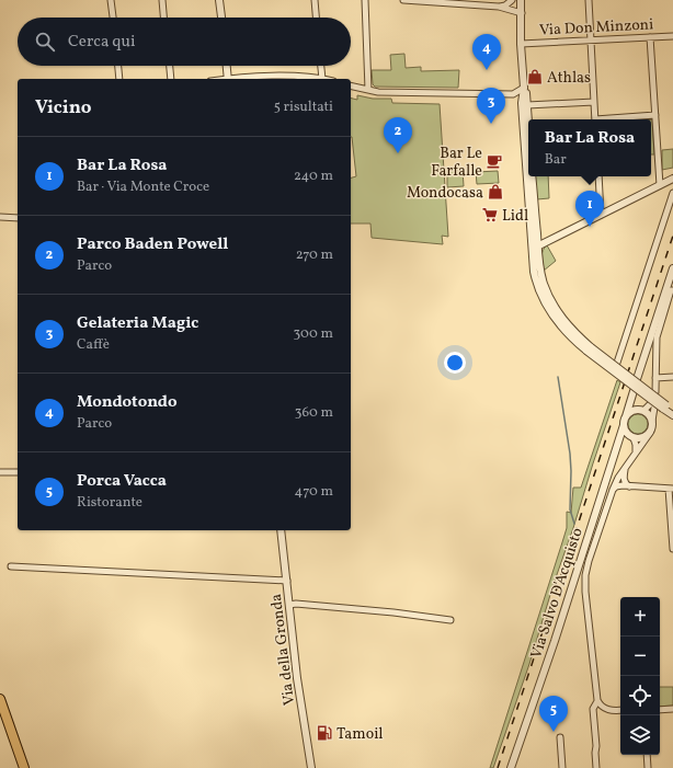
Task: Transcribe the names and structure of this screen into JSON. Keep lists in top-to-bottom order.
{
  "streets": {
    "street": ["Via Don Minzoni", "Via Salvo D'Acquisto", "Via della Gronda"]
  },
  "places": {
    "shop": ["Athlas", "Mondocasa"],
    "cafe": ["Bar Le Farfalle"],
    "supermarket": ["Lidl"],
    "fuel station": ["Tamoil"]
  },
  "page": {
    "search": "Cerca qui",
    "pins": [
      "4",
      "3",
      "2",
      "1",
      "5"
    ],
    "heading": ["Vicino", "5 risultati"],
    "popup": ["Bar La Rosa", "Bar"],
    "list": [
      {
        "mark": "1",
        "name": "Bar La Rosa",
        "note": "Bar · Via Monte Croce",
        "value": "240 m"
      },
      {
        "mark": "2",
        "name": "Parco Baden Powell",
        "note": "Parco",
        "value": "270 m"
      },
      {
        "mark": "3",
        "name": "Gelateria Magic",
        "note": "Caffè",
        "value": "300 m"
      },
      {
        "mark": "4",
        "name": "Mondotondo",
        "note": "Parco",
        "value": "360 m"
      },
      {
        "mark": "5",
        "name": "Porca Vacca",
        "note": "Ristorante",
        "value": "470 m"
      }
    ],
    "map_buttons": ["+", "−"]
  }
}
